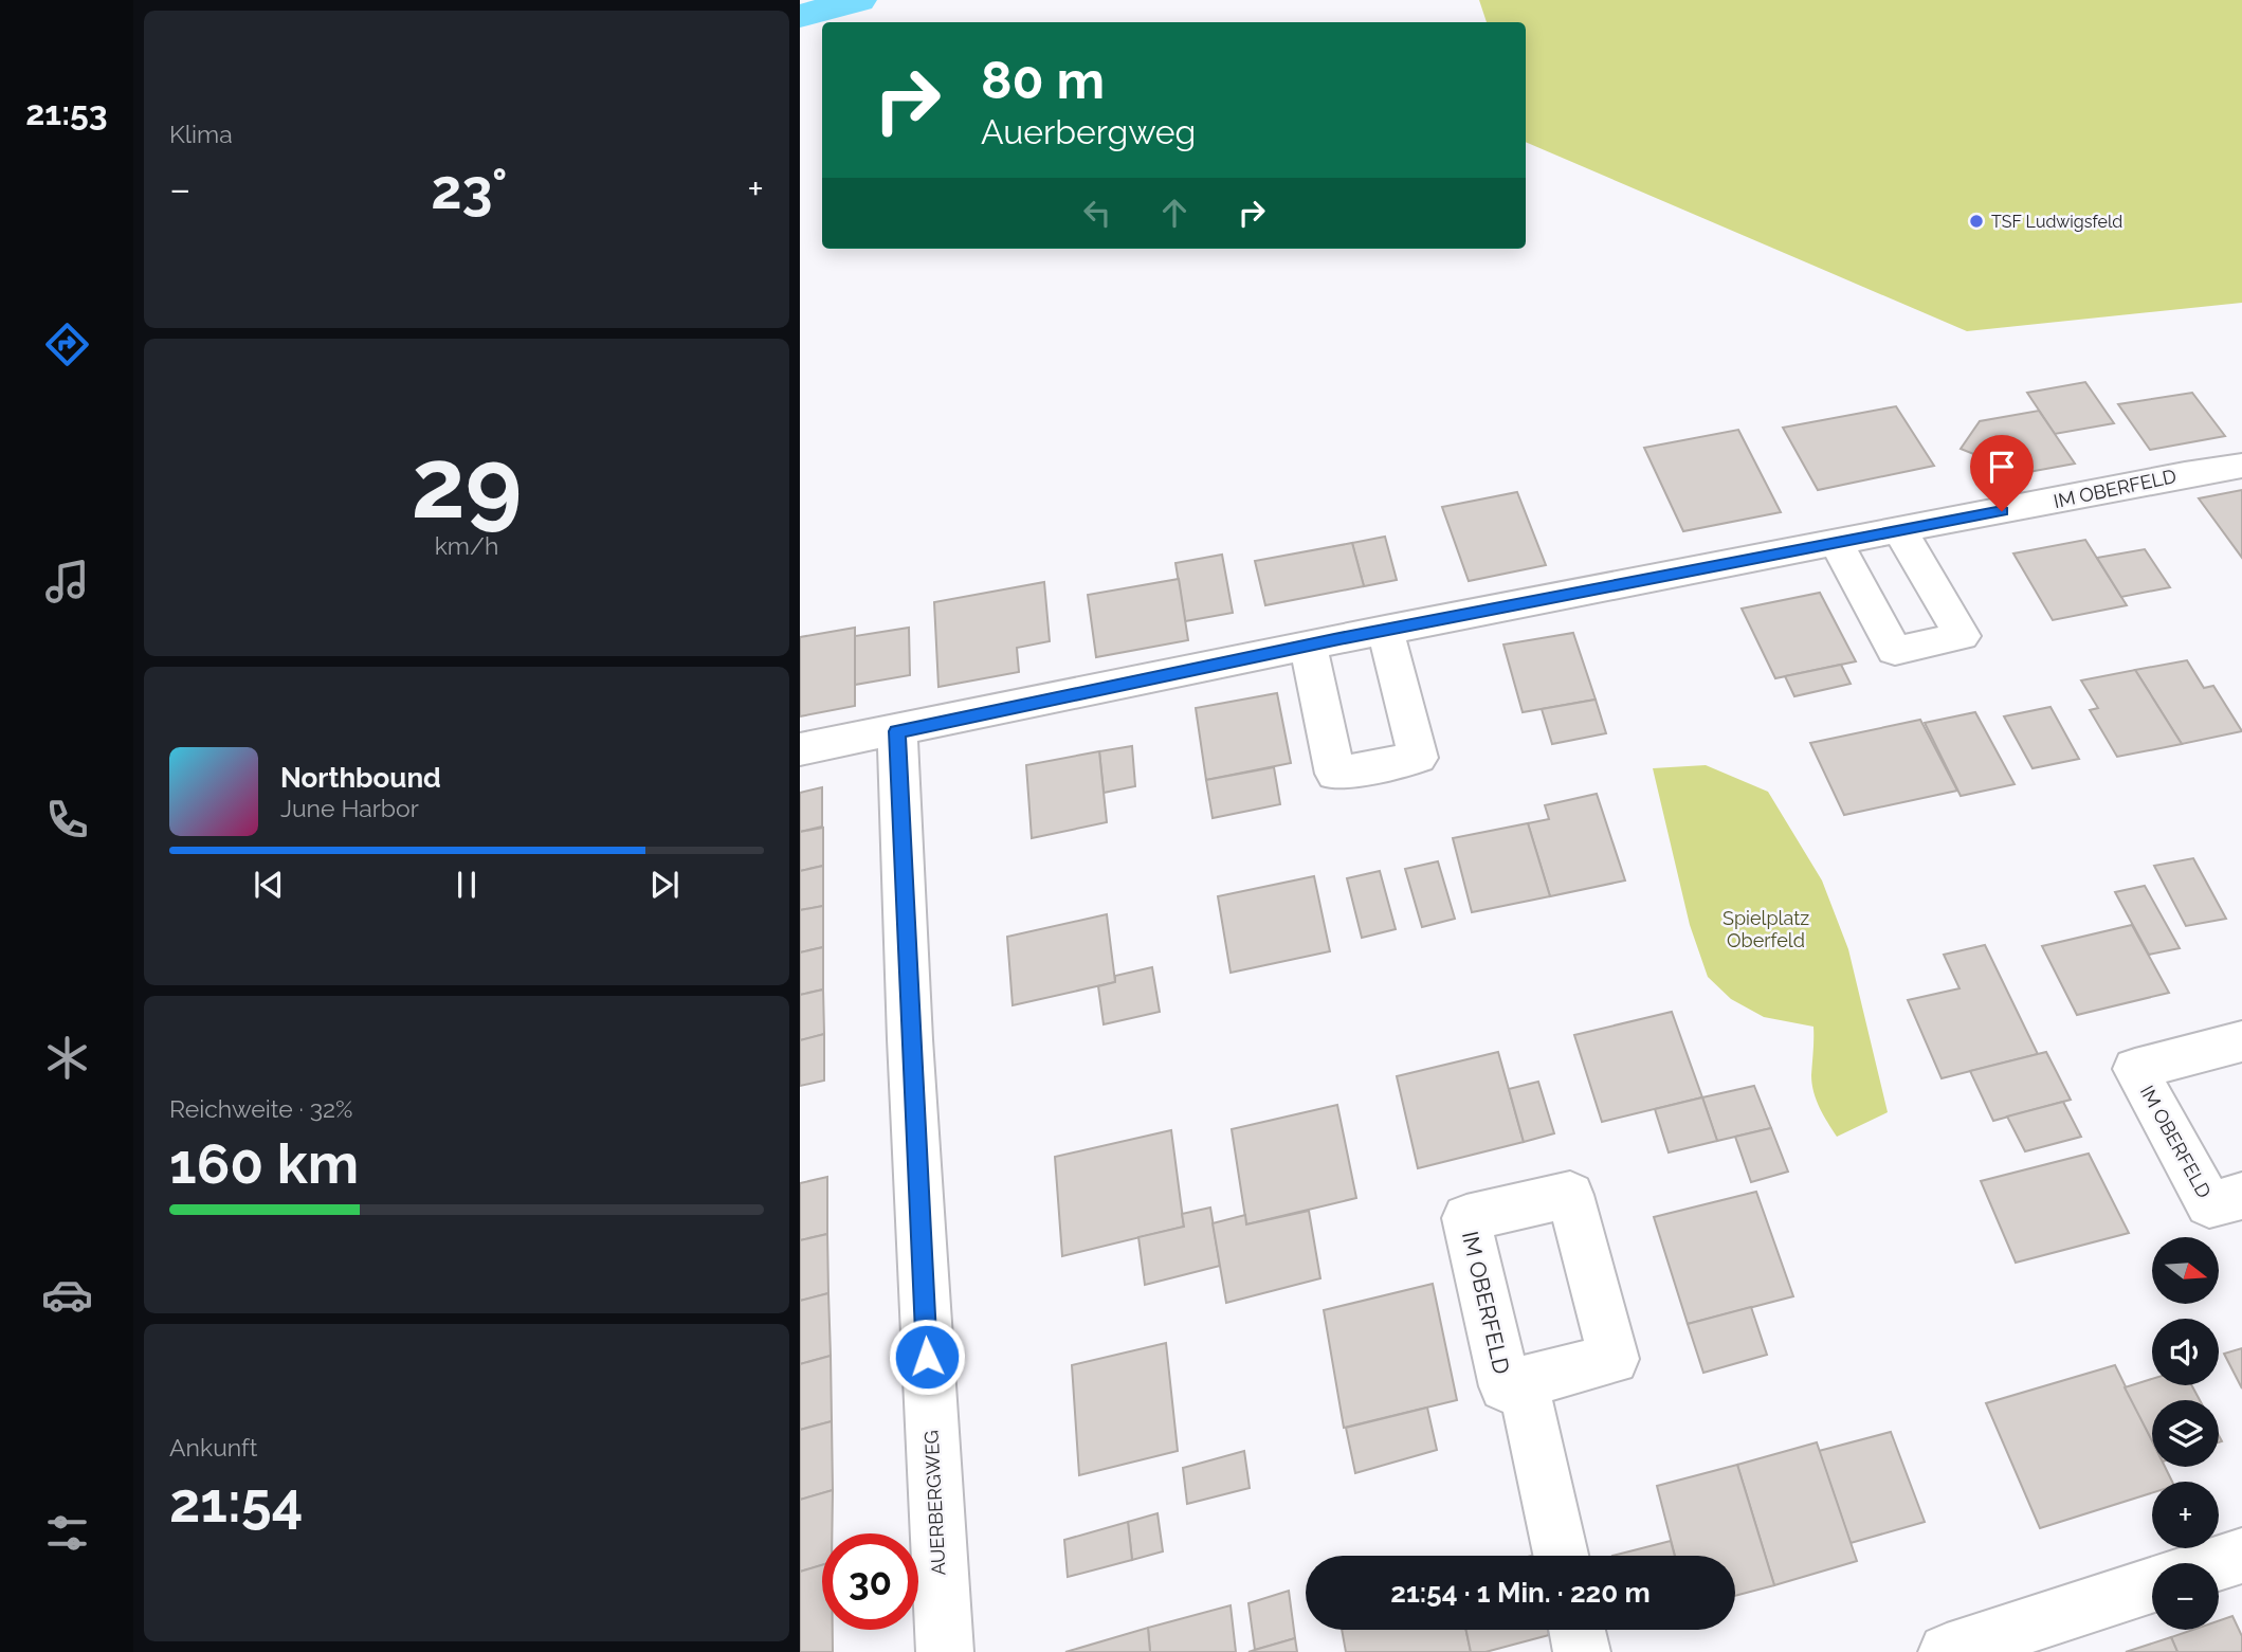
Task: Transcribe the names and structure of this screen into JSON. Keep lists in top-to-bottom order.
{
  "streets": {
    "street": ["IM OBERFELD", "AUERBERGWEG"]
  },
  "parks": ["Spielplatz Oberfeld"],
  "places": ["TSF Ludwigsfeld"],
  "north": "right",
  "page": {
    "tabs": "21:53",
    "tile": [
      "Klima",
      ["29", "km/h"],
      ["Reichweite · 32%", "160 km"],
      ["Ankunft", "21:54"]
    ],
    "turn": ["80 m", "Auerbergweg"],
    "heat": ["−", "23°", "+"],
    "song": ["Northbound", "June Harbor"],
    "map_buttons": ["+", "−"],
    "limit": "30",
    "trip": "21:54 · 1 Min. · 220 m"
  }
}
